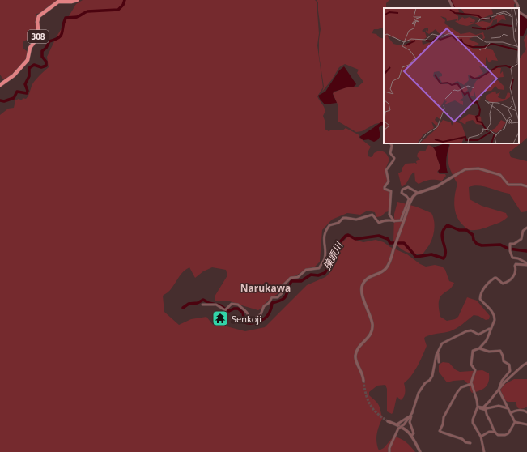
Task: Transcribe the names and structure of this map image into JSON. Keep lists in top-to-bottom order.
{
  "streets": {
    "highway": ["308"]
  },
  "districts": ["Narukawa"],
  "water": ["擽原川"],
  "places": {
    "temple": ["Senkoji"]
  }
}
